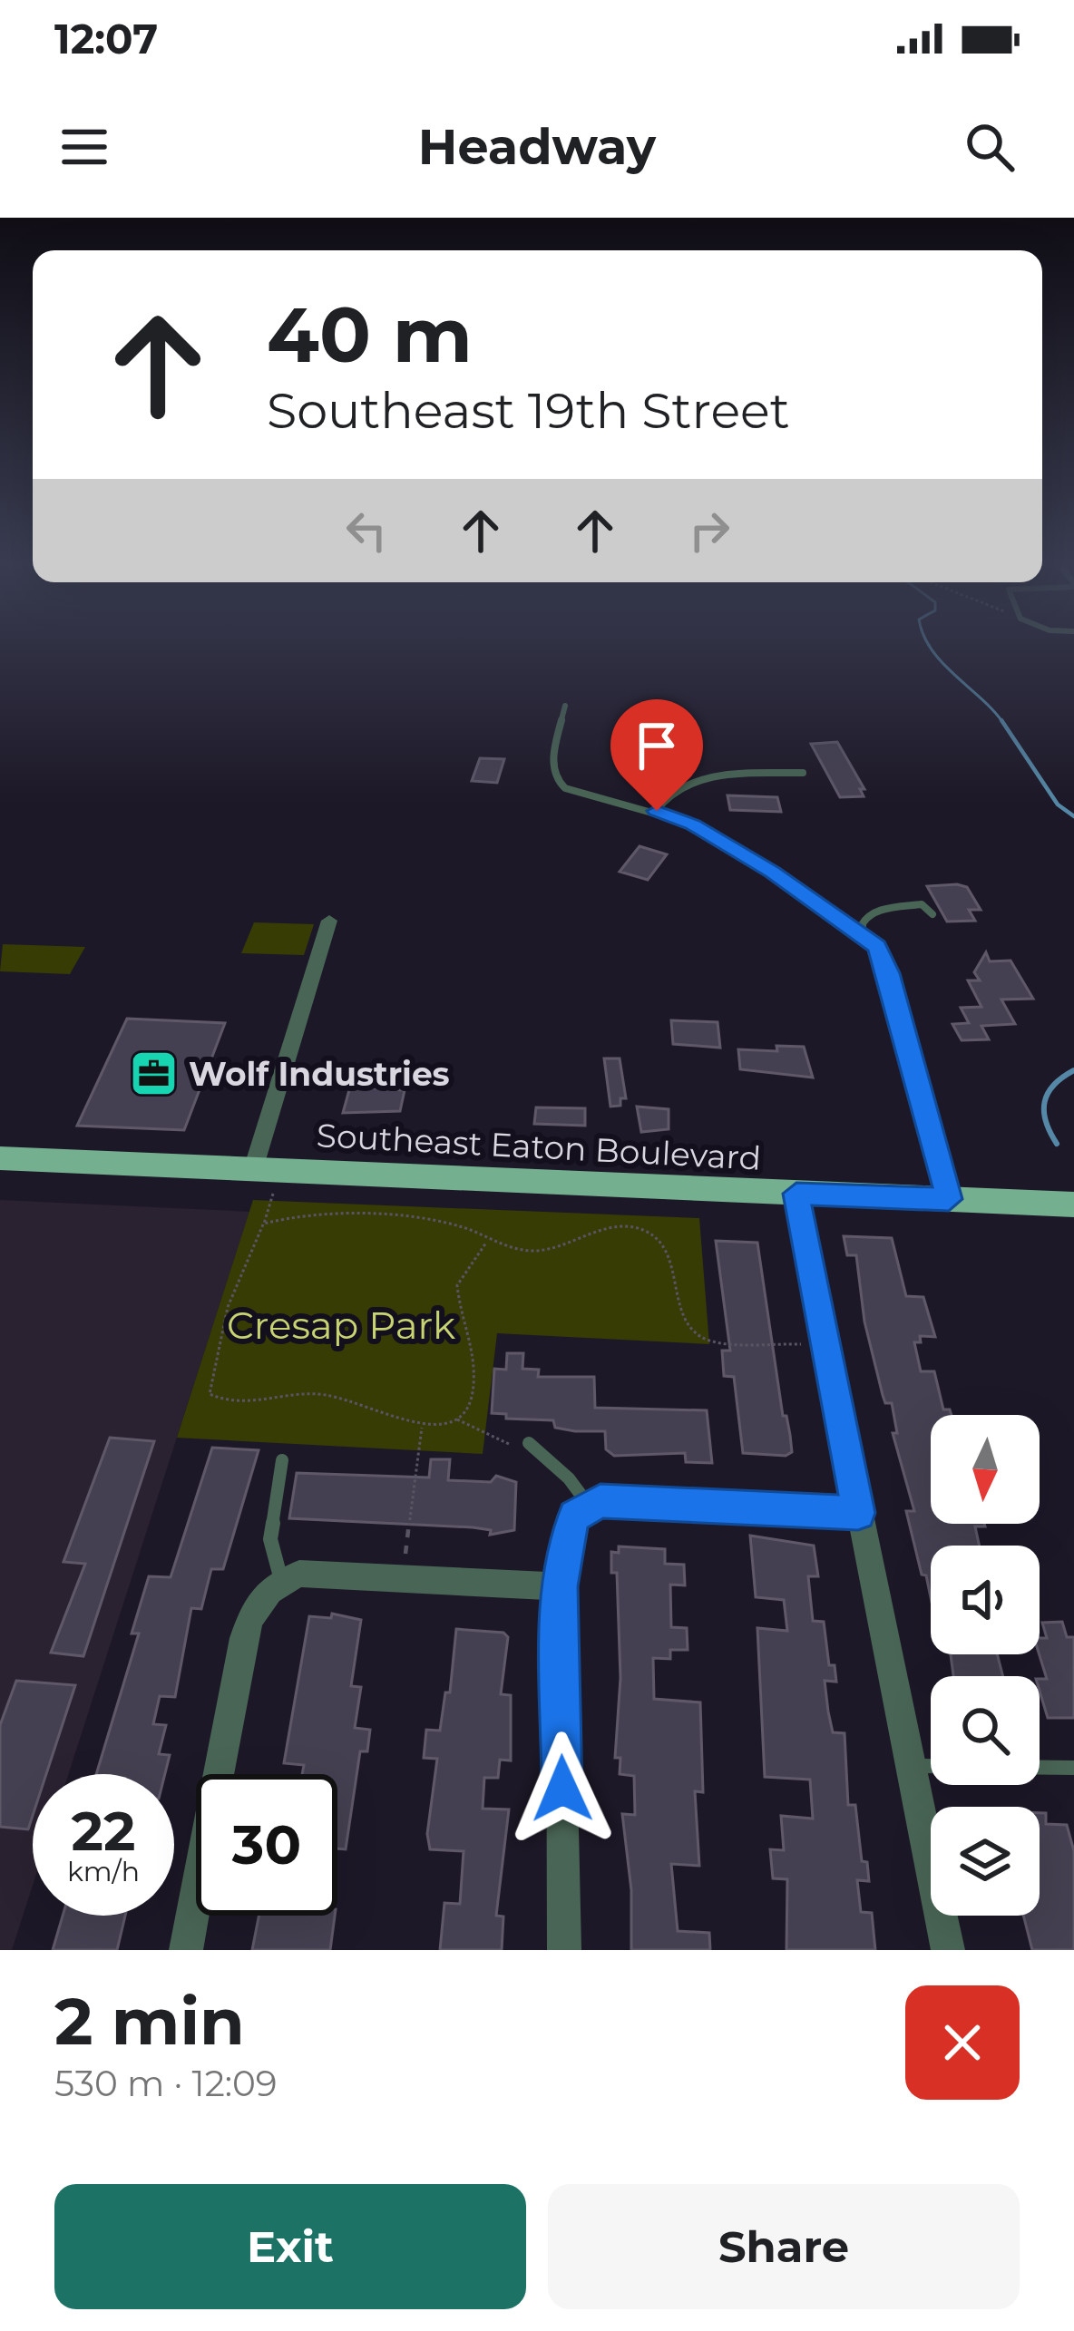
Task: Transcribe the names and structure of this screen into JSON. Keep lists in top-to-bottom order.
{
  "streets": {
    "main road": ["Southeast Eaton Boulevard"]
  },
  "parks": ["Cresap Park"],
  "places": {
    "office": ["Wolf Industries"]
  },
  "north": "bottom",
  "page": {
    "status": "12:07",
    "header": "Headway",
    "turn": ["40 m", "Southeast 19th Street"],
    "speed": "22 km/h",
    "limit": "30",
    "heading": ["2 min", "530 m · 12:09"],
    "buttons": ["Exit", "Share"]
  }
}
